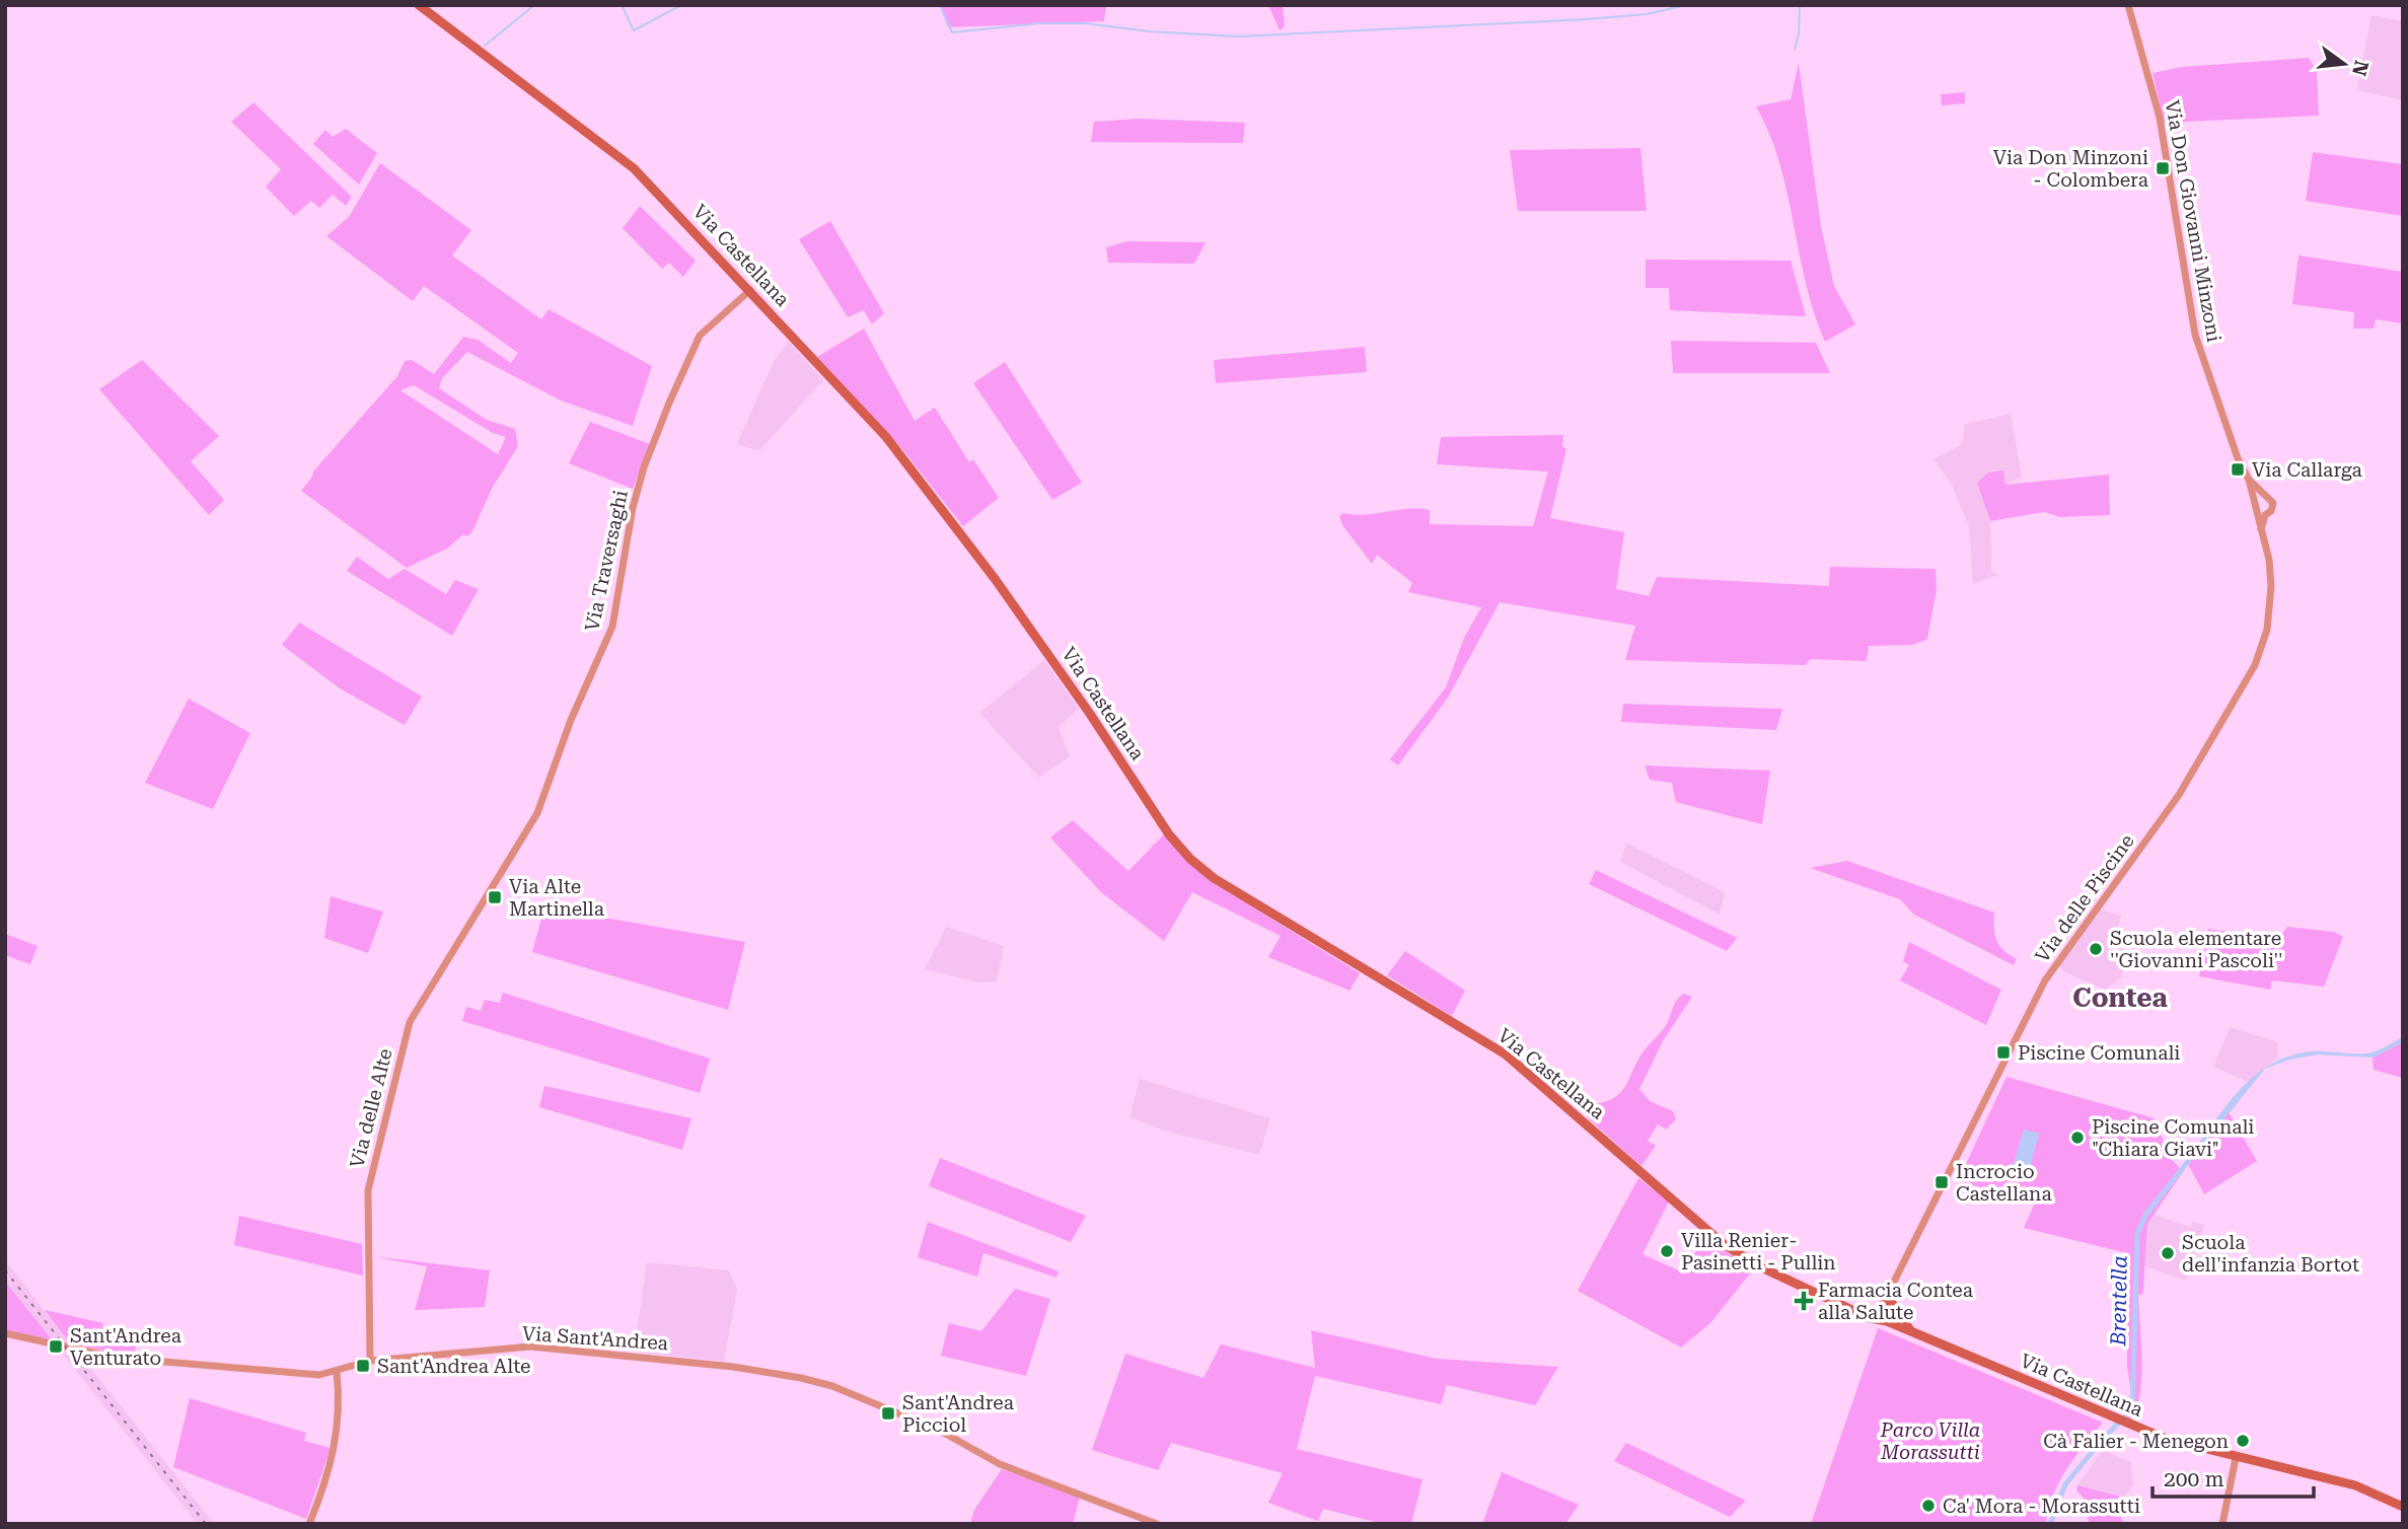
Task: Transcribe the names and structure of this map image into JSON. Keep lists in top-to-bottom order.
{
  "streets": {
    "main road": ["Via Castellana"],
    "street": [
      "Via Don Giovanni Minzoni",
      "Via Traversaghi",
      "Via delle Piscine",
      "Via delle Alte",
      "Via Sant'Andrea"
    ]
  },
  "crossings": [
    ["Via Castellana", "Via Traversaghi"],
    ["Via Castellana", "Via delle Piscine"],
    ["Via Traversaghi", "Via delle Alte"],
    ["Via delle Alte", "Via Sant'Andrea"]
  ],
  "districts": ["Contea"],
  "water": ["Brentella"],
  "parks": ["Parco Villa Morassutti"],
  "places": {
    "transit": [
      "Via Don Minzoni - Colombera",
      "Via Callarga",
      "Via Alte Martinella",
      "Piscine Comunali",
      "Incrocio Castellana",
      "Sant'Andrea Venturato",
      "Sant'Andrea Alte",
      "Sant'Andrea Picciol"
    ],
    "other": [
      "Scuola elementare ''Giovanni Pascoli''",
      "Piscine Comunali \"Chiara Giavi\"",
      "Villa Renier- Pasinetti - Pullin",
      "Scuola dell'infanzia Bortot",
      "Cà Falier - Menegon",
      "Ca' Mora - Morassutti"
    ],
    "health": ["Farmacia Contea alla Salute"]
  },
  "scale_bar": "200 m",
  "north": "right"
}
